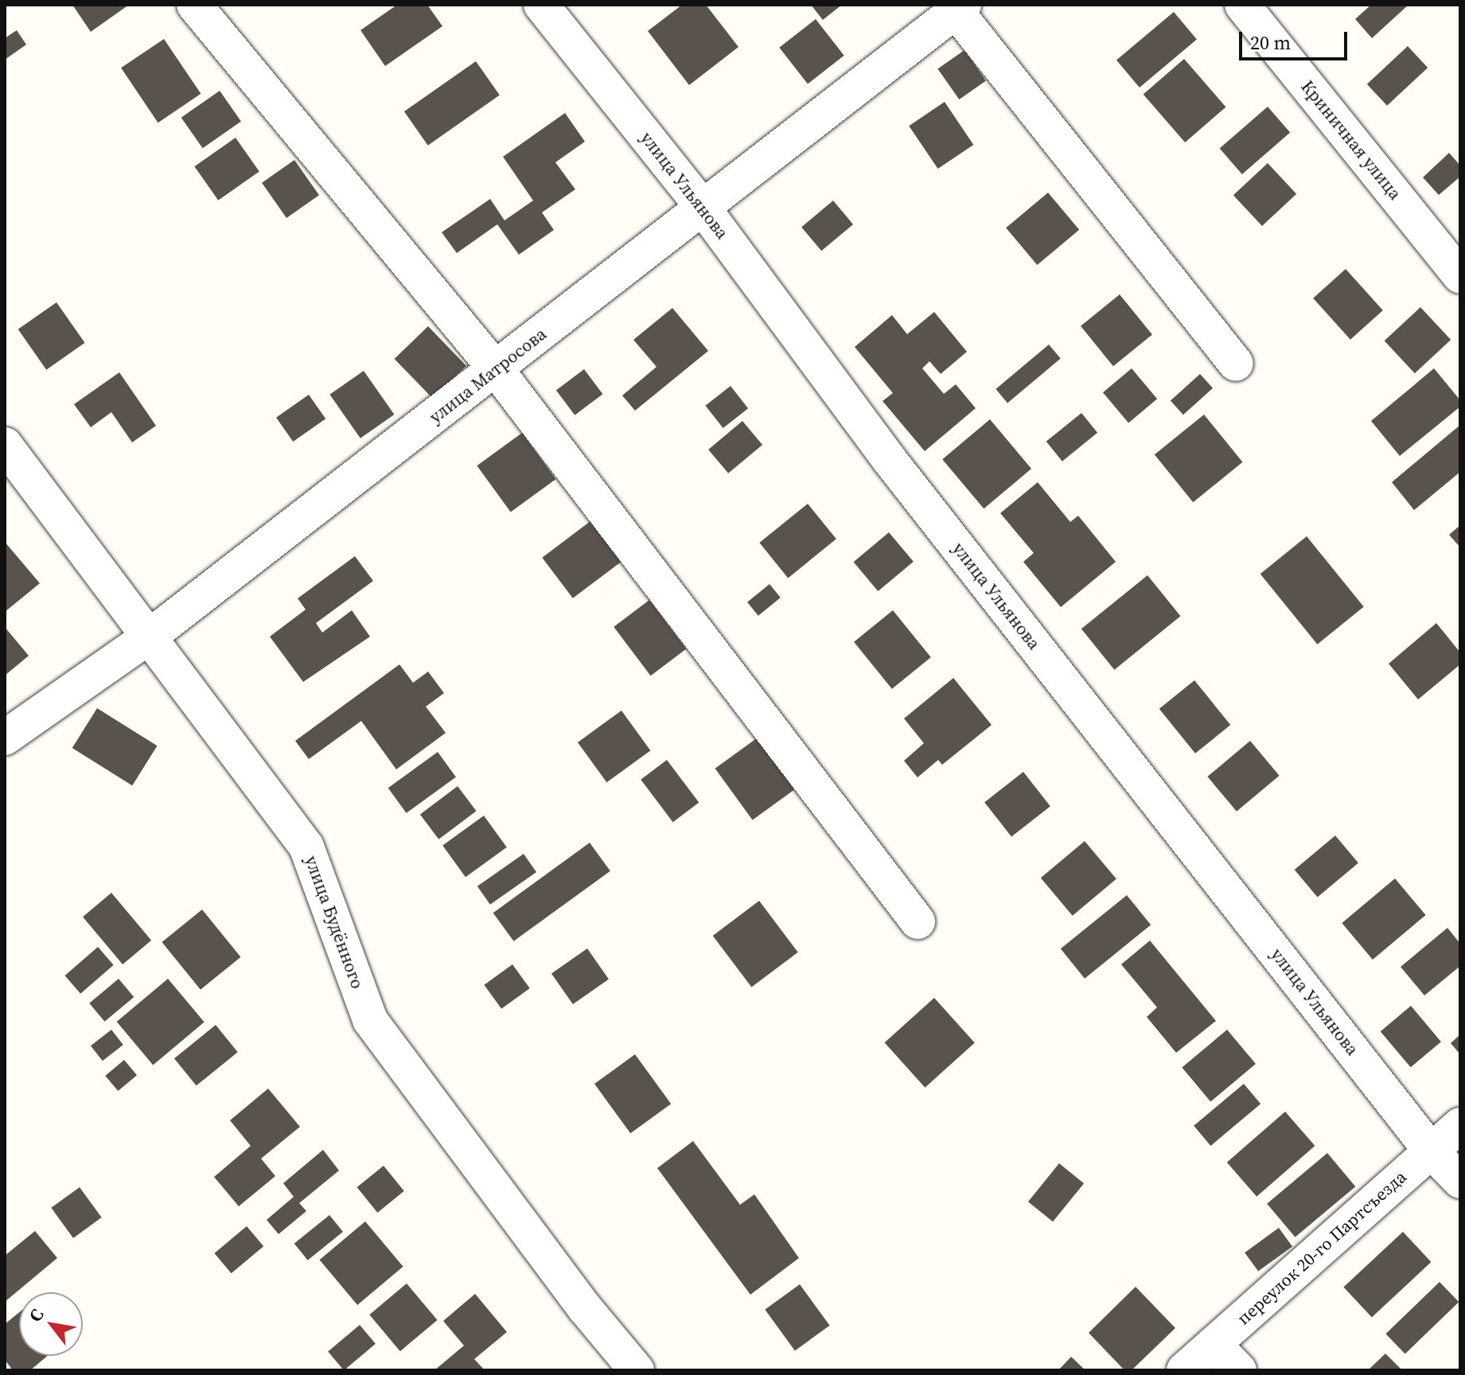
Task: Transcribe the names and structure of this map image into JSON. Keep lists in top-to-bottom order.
{
  "streets": {
    "street": [
      "Криничная улица",
      "улица Ульянова",
      "улица Матросова",
      "улица Будённого",
      "переулок 20-го Партсъезда"
    ]
  },
  "crossings": [
    ["улица Ульянова", "улица Матросова"],
    ["улица Ульянова", "переулок 20-го Партсъезда"],
    ["улица Матросова", "улица Будённого"]
  ],
  "scale_bar": "20 m",
  "north": "top left"
}
